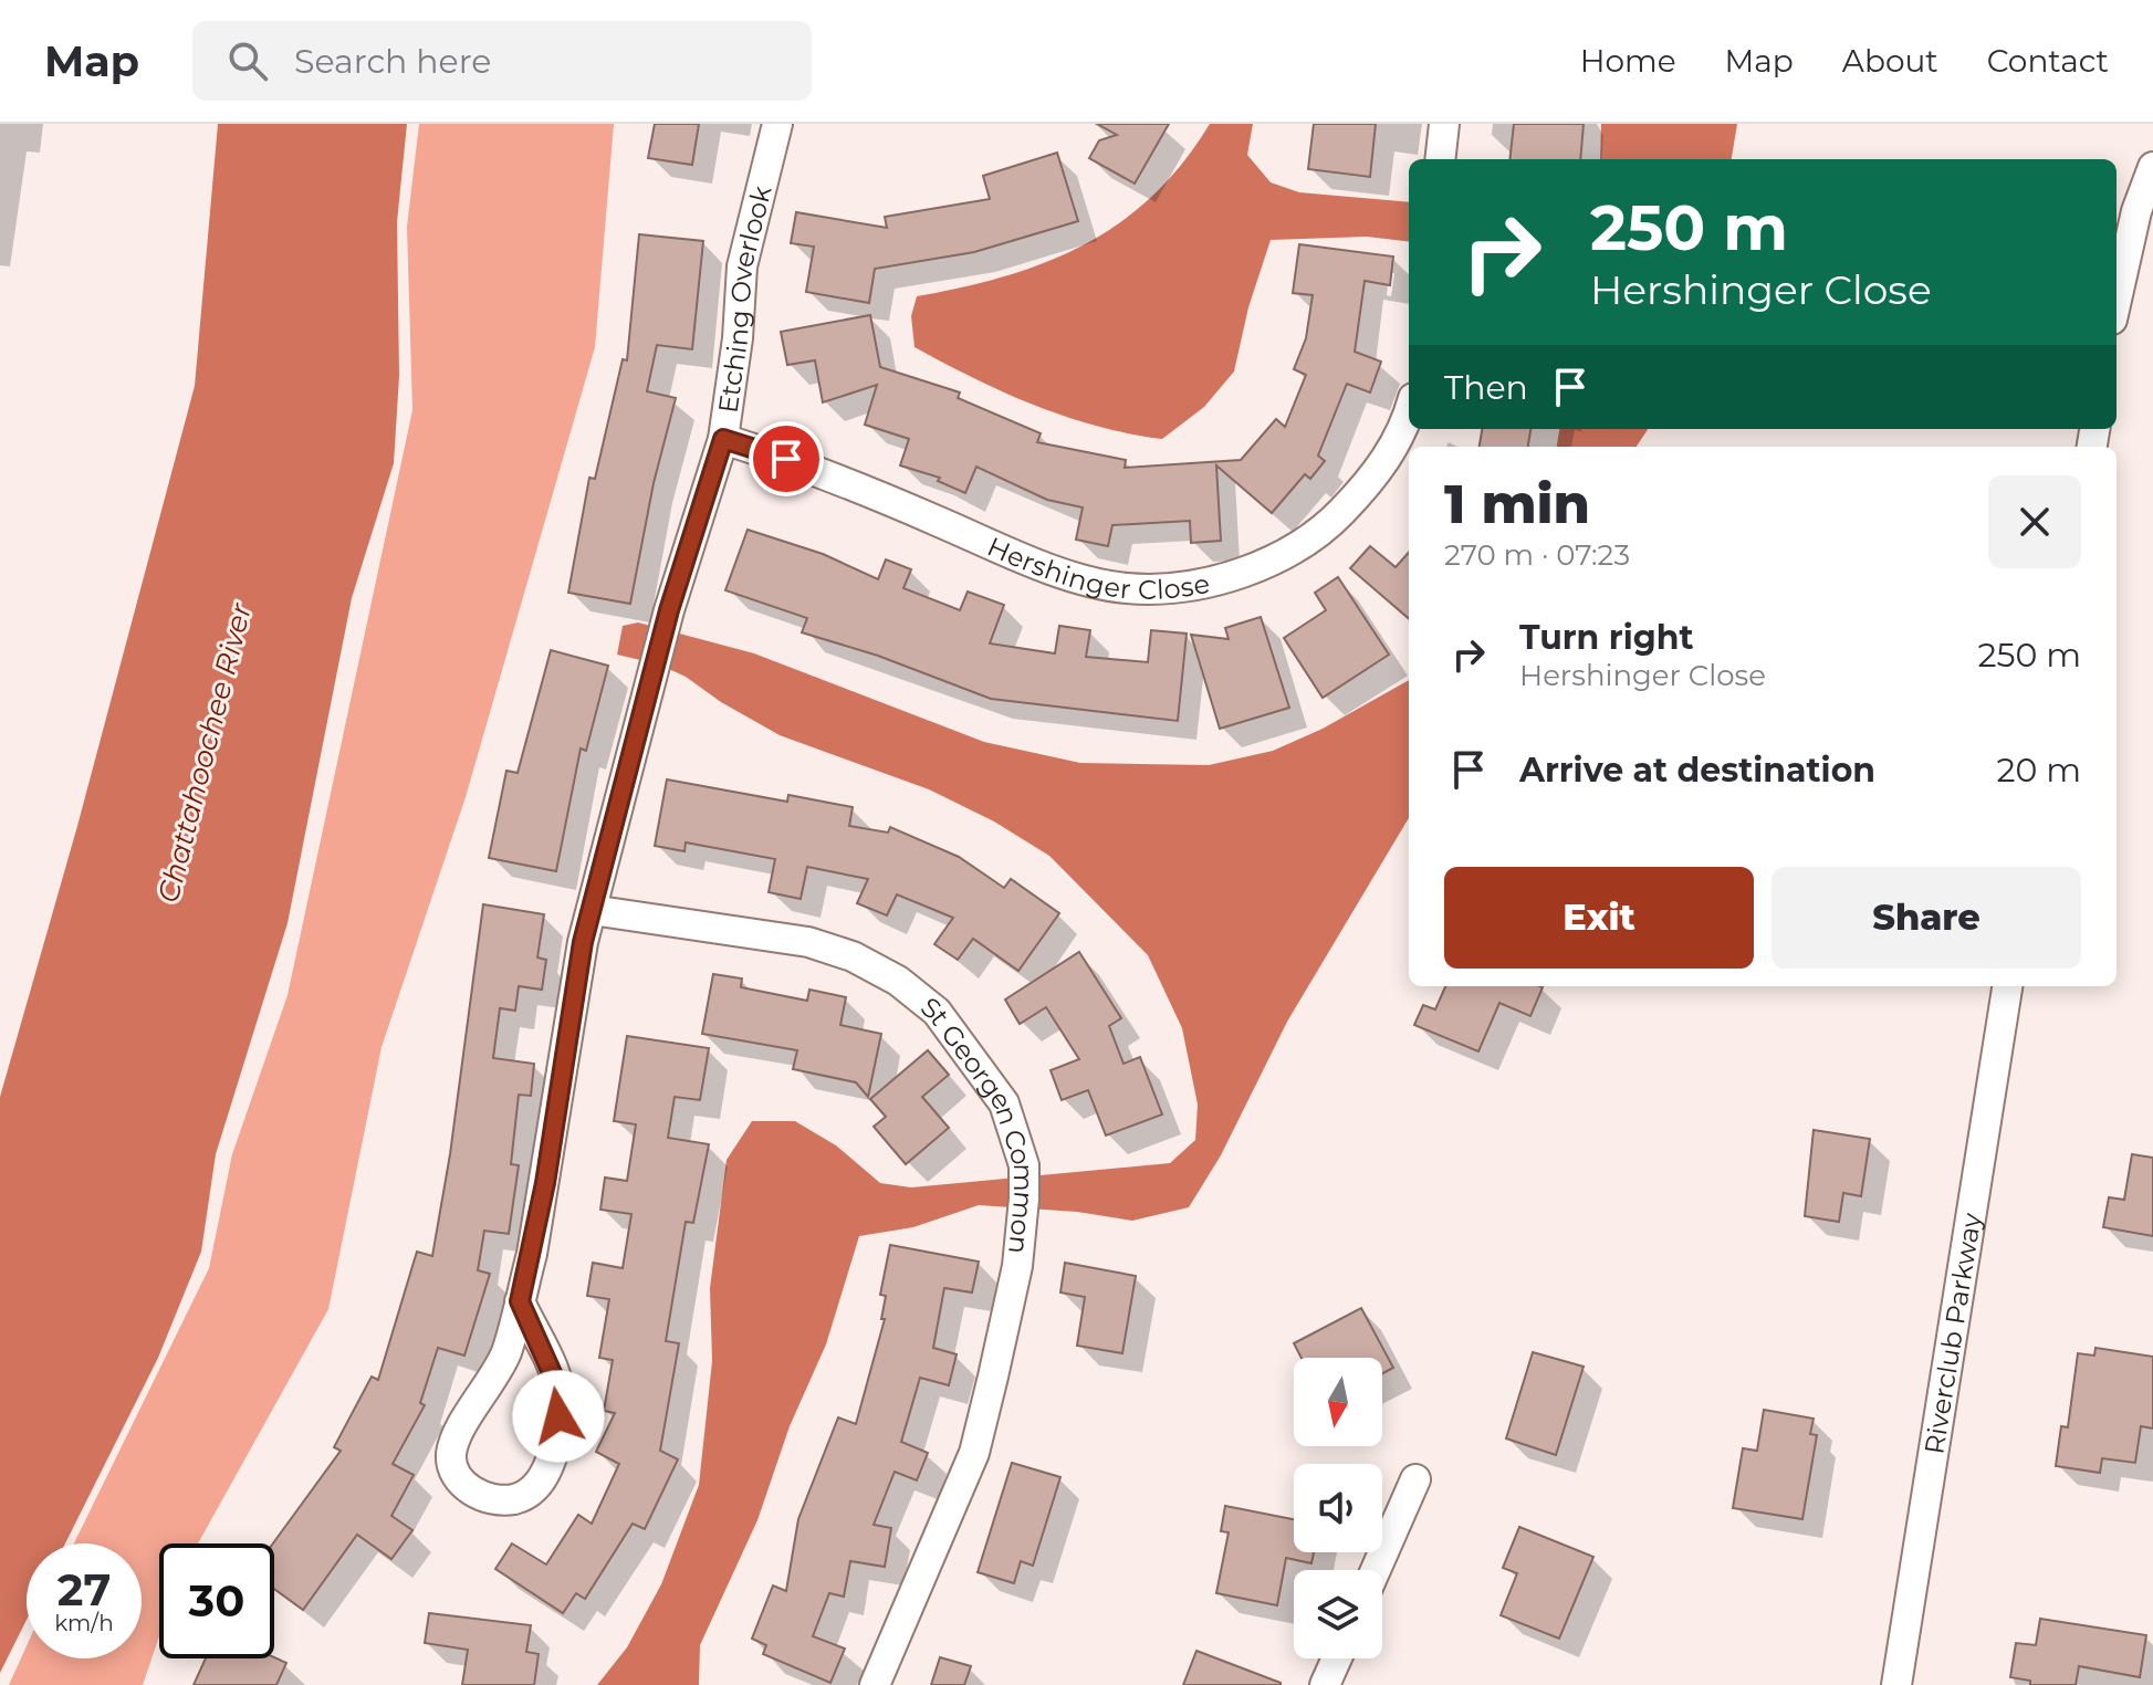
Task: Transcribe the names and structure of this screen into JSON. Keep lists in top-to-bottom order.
{
  "streets": {
    "street": [
      "Etching Overlook",
      "Hershinger Close",
      "St Georgen Common",
      "Riverclub Parkway"
    ]
  },
  "crossings": [
    ["Etching Overlook", "Hershinger Close"],
    ["Etching Overlook", "St Georgen Common"]
  ],
  "water": ["Chattahoochee River"],
  "north": "bottom",
  "page": {
    "header": "Map",
    "search": "Search here",
    "nav": [
      "Home",
      "Map",
      "About",
      "Contact"
    ],
    "turn": ["250 m", "Hershinger Close"],
    "then": "Then",
    "heading": ["1 min", "270 m · 07:23"],
    "list": [
      {
        "name": "Turn right",
        "note": "Hershinger Close",
        "value": "250 m"
      },
      {
        "name": "Arrive at destination",
        "value": "20 m"
      }
    ],
    "buttons": ["Exit", "Share"],
    "speed": "27 km/h",
    "limit": "30"
  }
}
